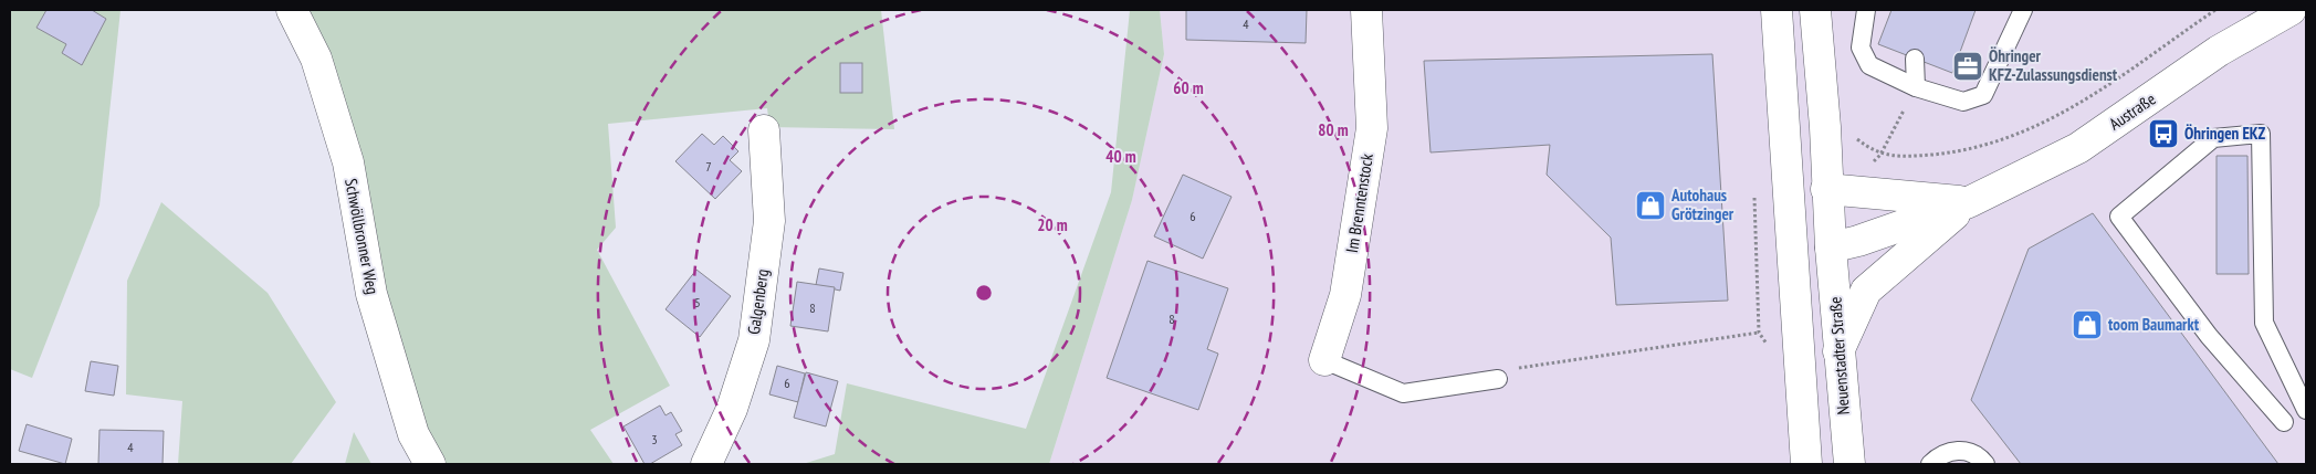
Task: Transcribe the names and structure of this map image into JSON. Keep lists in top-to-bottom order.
{
  "streets": {
    "street": [
      "Austraße",
      "Im Brenntenstock",
      "Schwöllbronner Weg",
      "Galgenberg",
      "Neuenstadter Straße"
    ]
  },
  "crossings": [
    ["Austraße", "Neuenstadter Straße"]
  ],
  "places": {
    "office": ["Öhringer KFZ-Zulassungsdienst"],
    "bus stop": ["Öhringen EKZ"],
    "shop": ["Autohaus Grötzinger", "toom Baumarkt"]
  },
  "house_numbers": [
    "4",
    "7",
    "6",
    "5",
    "8",
    "8",
    "6",
    "3",
    "4"
  ],
  "rings": [
    "60 m",
    "80 m",
    "40 m",
    "20 m"
  ]
}
